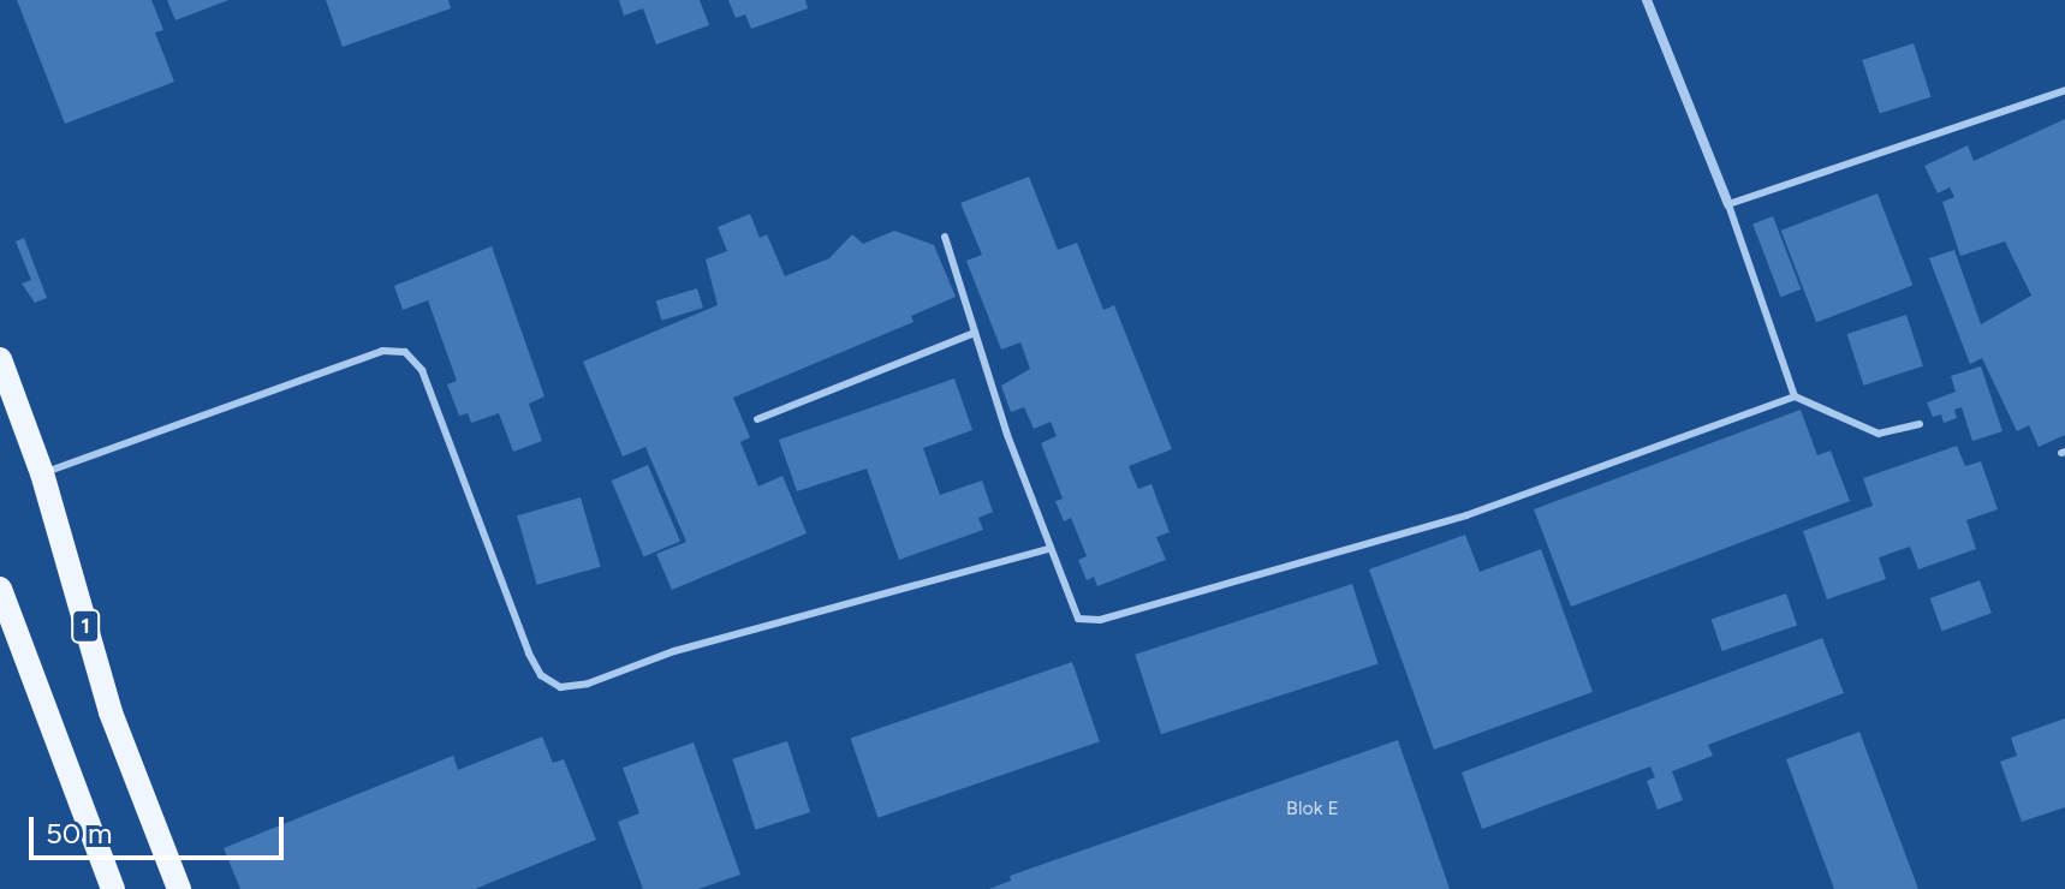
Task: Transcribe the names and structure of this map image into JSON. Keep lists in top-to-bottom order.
{
  "streets": {
    "main road": ["1"]
  },
  "house_numbers": ["Blok E"],
  "scale_bar": "50 m"
}
